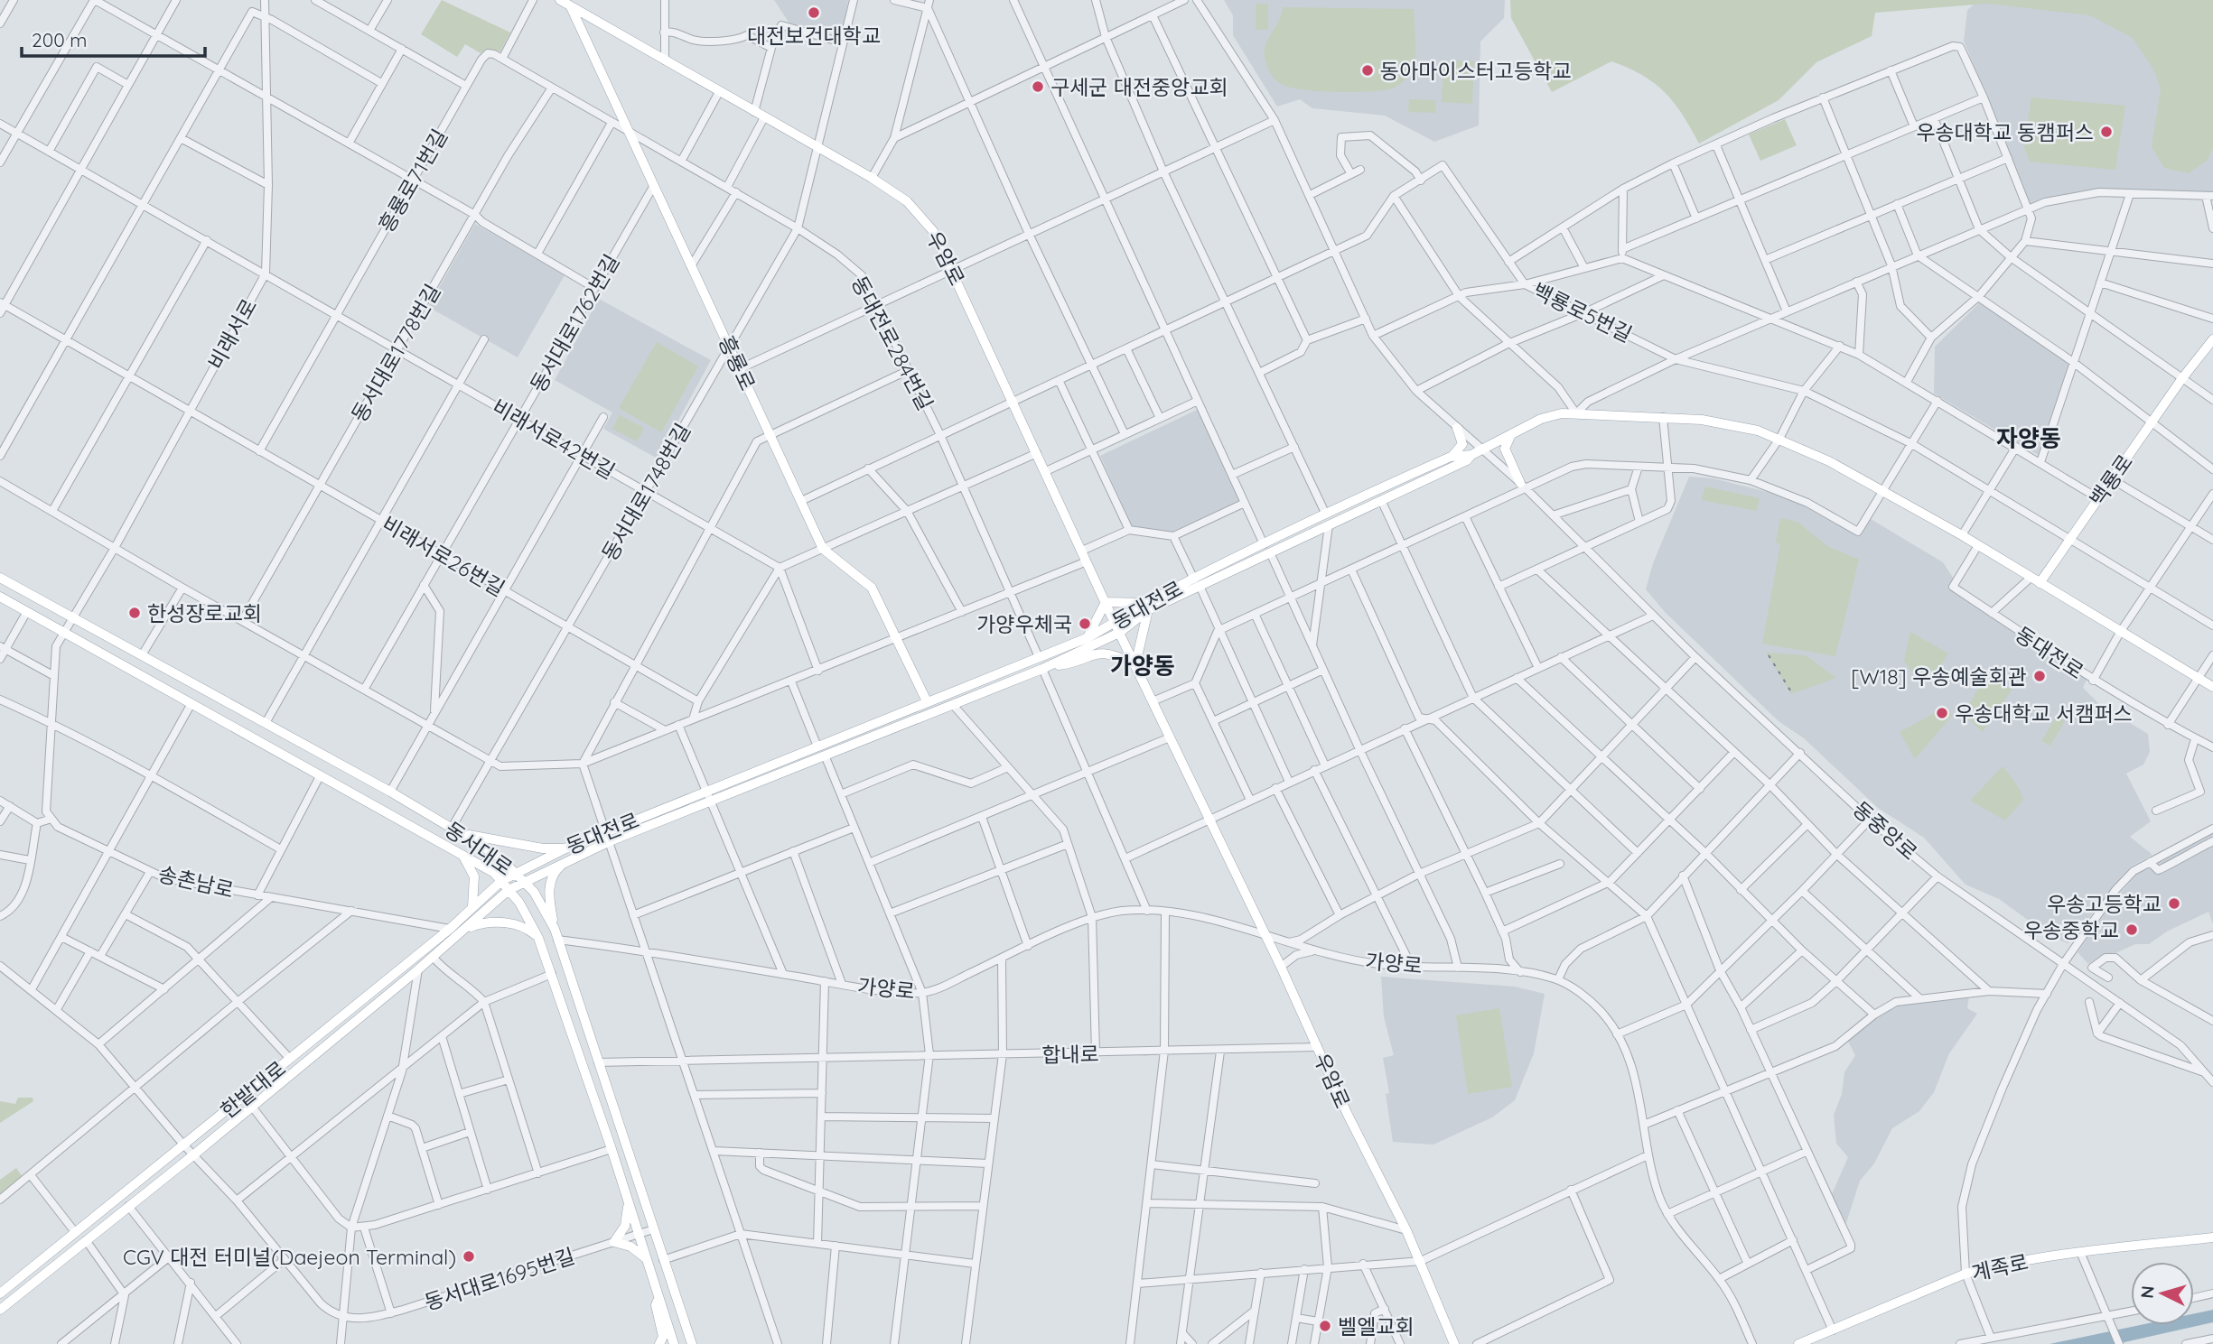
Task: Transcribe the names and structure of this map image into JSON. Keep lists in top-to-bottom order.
{
  "streets": {
    "main road": [
      "우암로",
      "흥룡로",
      "백룡로",
      "동대전로",
      "동서대로",
      "한밭대로",
      "계족로"
    ],
    "street": [
      "흥룡로71번길",
      "백룡로5번길",
      "동서대로1762번길",
      "비래서로",
      "동대전로284번길",
      "동서대로1778번길",
      "비래서로42번길",
      "동서대로1748번길",
      "비래서로26번길",
      "동중앙로",
      "송촌남로",
      "가양로",
      "합내로",
      "동서대로1695번길"
    ]
  },
  "crossings": [
    ["흥룡로71번길", "비래서로42번길"],
    ["흥룡로71번길", "비래서로26번길"],
    ["우암로", "백룡로5번길"],
    ["우암로", "흥룡로"],
    ["우암로", "동서대로1748번길"],
    ["우암로", "동대전로"],
    ["우암로", "가양로"],
    ["우암로", "합내로"],
    ["백룡로5번길", "동대전로284번길"],
    ["백룡로5번길", "흥룡로"],
    ["백룡로5번길", "백룡로"],
    ["백룡로5번길", "동중앙로"],
    ["동서대로1762번길", "흥룡로"],
    ["동서대로1762번길", "비래서로42번길"],
    ["동서대로1762번길", "비래서로26번길"],
    ["비래서로", "비래서로42번길"],
    ["비래서로", "비래서로26번길"],
    ["비래서로", "동서대로"],
    ["동대전로284번길", "흥룡로"],
    ["동대전로284번길", "동서대로1748번길"],
    ["동대전로284번길", "동대전로"],
    ["동서대로1778번길", "비래서로42번길"],
    ["동서대로1778번길", "비래서로26번길"],
    ["흥룡로", "동서대로1748번길"],
    ["흥룡로", "동대전로"],
    ["비래서로42번길", "동서대로1748번길"],
    ["백룡로", "동대전로"],
    ["동서대로1748번길", "비래서로26번길"],
    ["동서대로1748번길", "동서대로"],
    ["동대전로", "동중앙로"],
    ["동대전로", "동서대로"],
    ["동대전로", "한밭대로"],
    ["동서대로", "가양로"],
    ["동서대로", "합내로"],
    ["동서대로", "한밭대로"],
    ["동서대로", "동서대로1695번길"],
    ["송촌남로", "한밭대로"]
  ],
  "districts": ["자양동", "가양동"],
  "places": [
    "대전보건대학교",
    "동아마이스터고등학교",
    "구세군 대전중앙교회",
    "우송대학교 동캠퍼스",
    "한성장로교회",
    "가양우체국",
    "[W18] 우송예술회관",
    "우송대학교 서캠퍼스",
    "우송고등학교",
    "우송중학교",
    "CGV 대전 터미널(Daejeon Terminal)",
    "벨엘교회"
  ],
  "scale_bar": "200 m",
  "north": "left"
}
